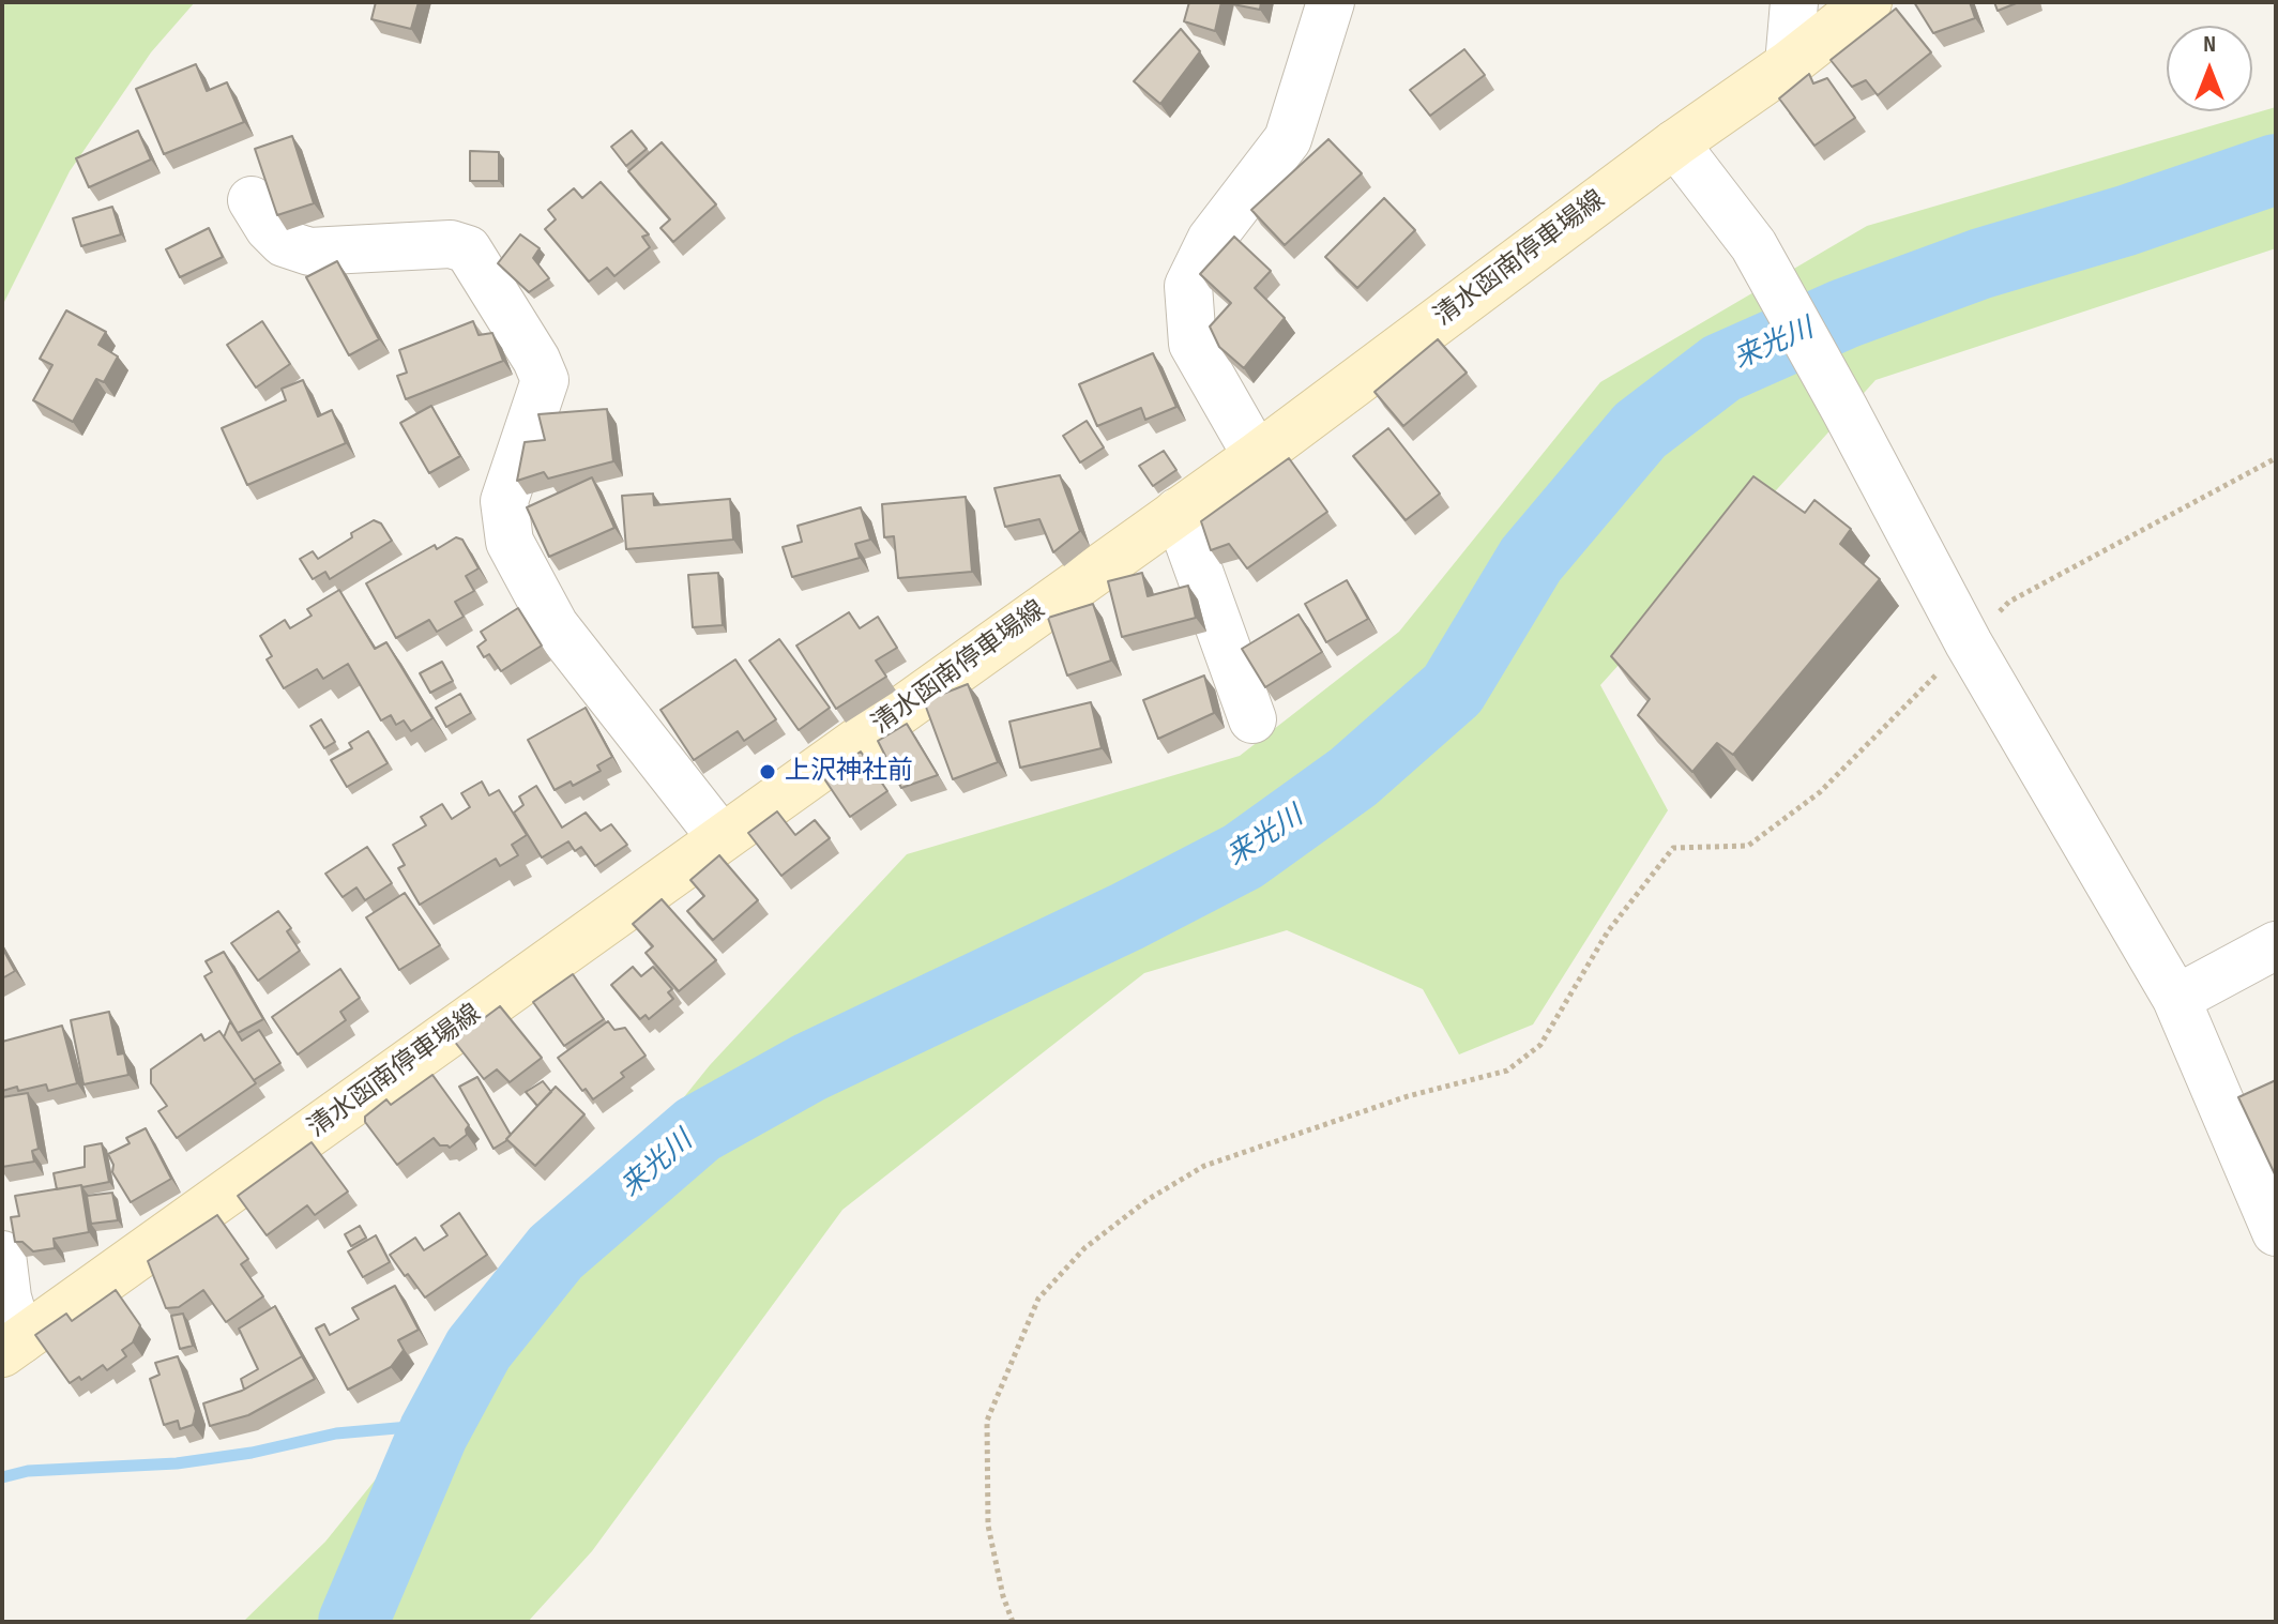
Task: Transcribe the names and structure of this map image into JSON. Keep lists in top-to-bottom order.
{
  "streets": {
    "main road": ["清水函南停車場線"]
  },
  "water": ["来光川"],
  "places": ["上沢神社前"],
  "north": "top"
}
